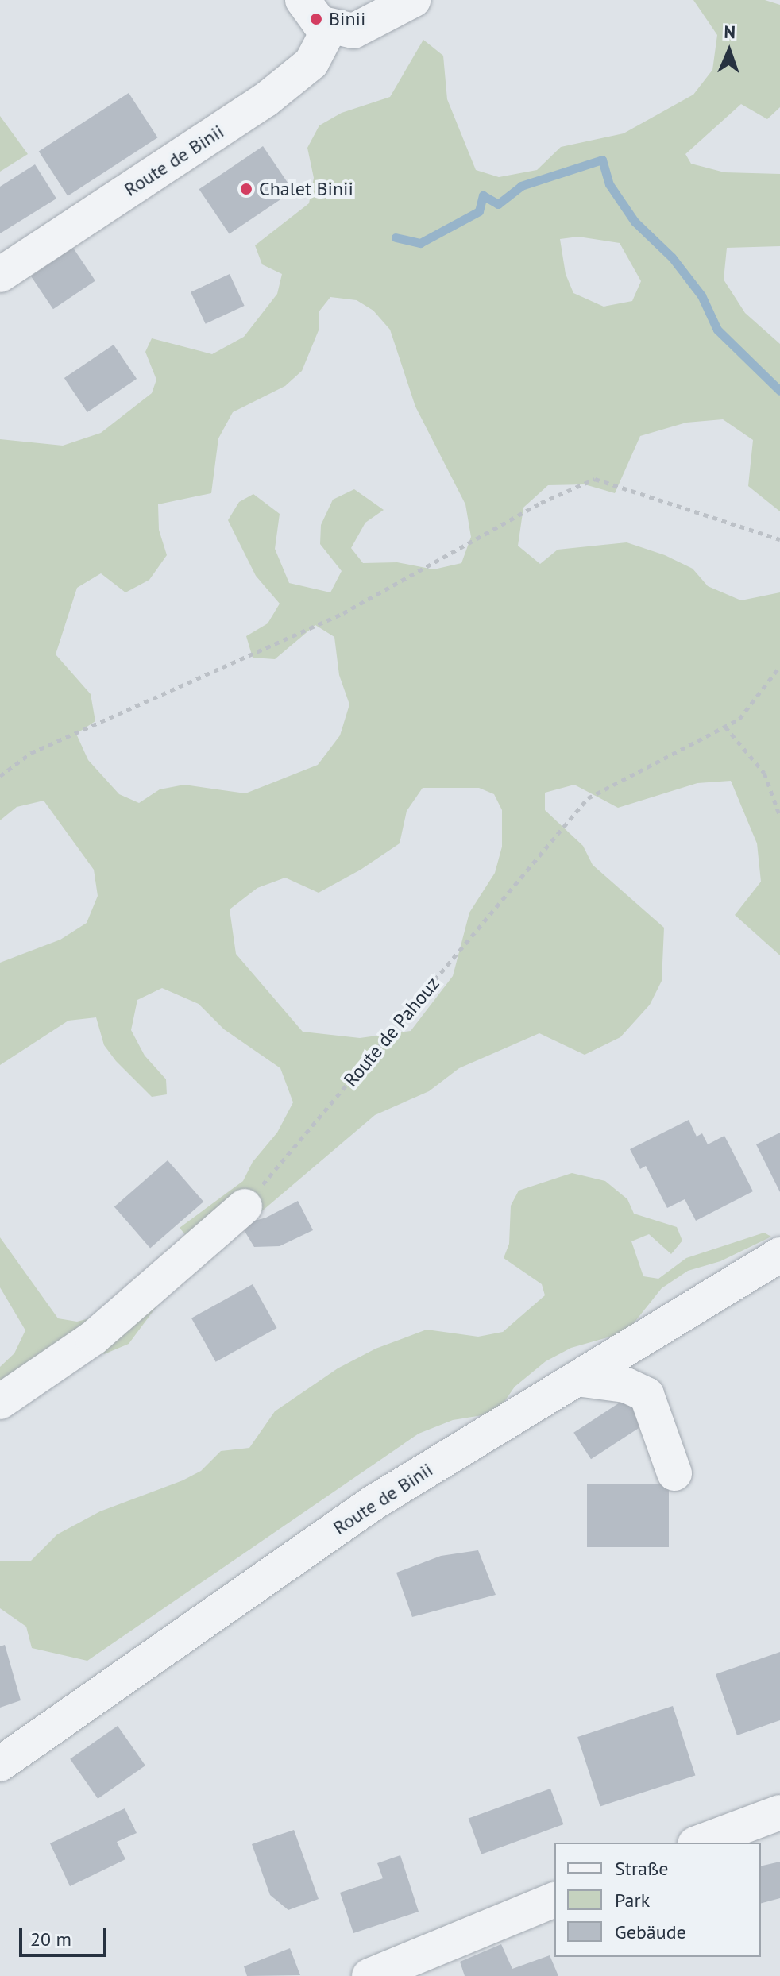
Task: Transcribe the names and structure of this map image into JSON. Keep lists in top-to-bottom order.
{
  "streets": {
    "street": ["Route de Binii"],
    "path": ["Route de Pahouz"]
  },
  "places": ["Binii", "Chalet Binii"],
  "legend": ["Straße", "Park", "Gebäude"],
  "scale_bar": "20 m",
  "north": "top"
}
